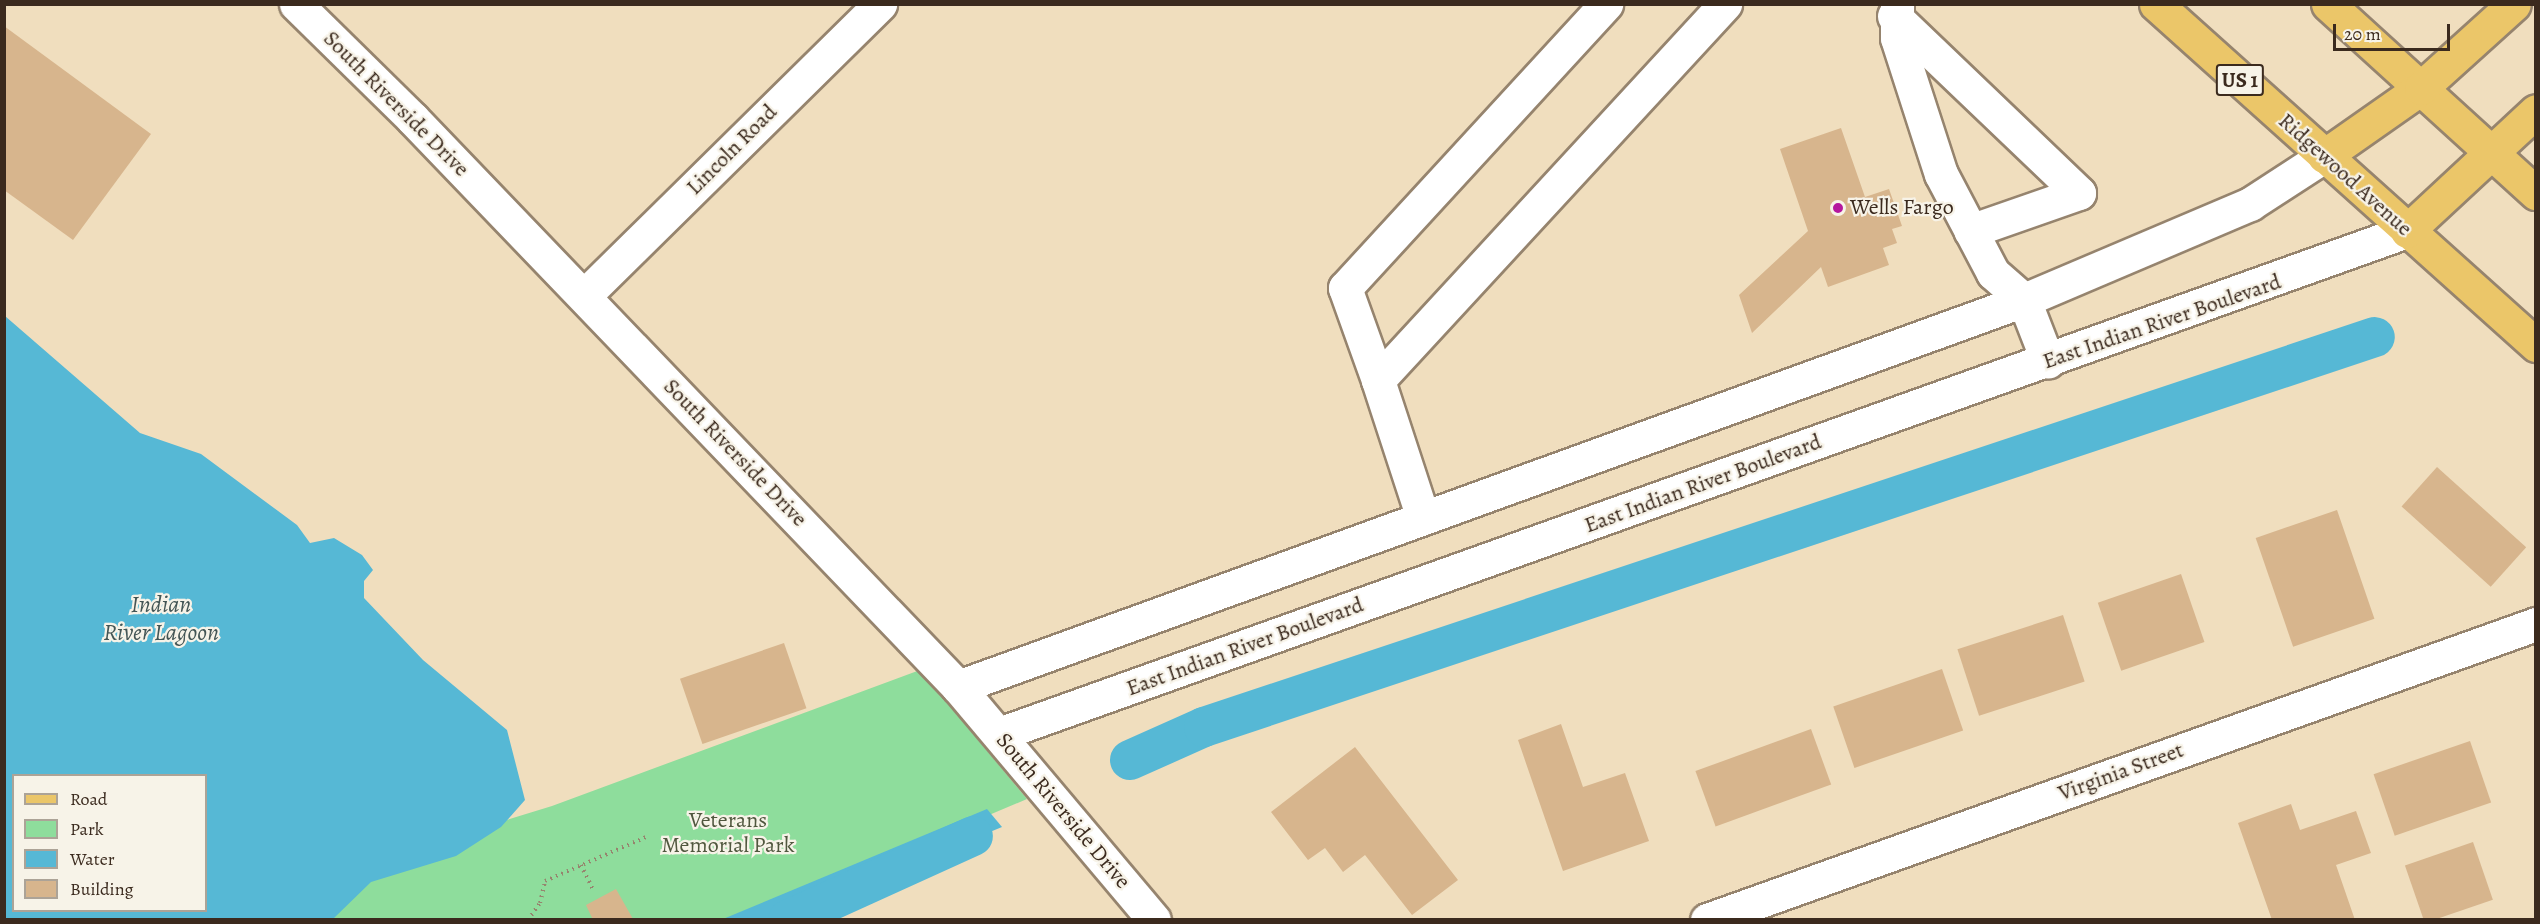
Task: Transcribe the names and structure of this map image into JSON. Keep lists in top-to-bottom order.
{
  "streets": {
    "main road": ["US 1", "Ridgewood Avenue"],
    "street": [
      "South Riverside Drive",
      "Lincoln Road",
      "East Indian River Boulevard",
      "Virginia Street"
    ]
  },
  "crossings": [
    ["South Riverside Drive", "Lincoln Road"],
    ["South Riverside Drive", "East Indian River Boulevard"],
    ["Ridgewood Avenue", "East Indian River Boulevard"]
  ],
  "water": ["Indian River Lagoon"],
  "parks": ["Veterans Memorial Park"],
  "places": ["Wells Fargo"],
  "legend": [
    "Road",
    "Park",
    "Water",
    "Building"
  ],
  "scale_bar": "20 m"
}
